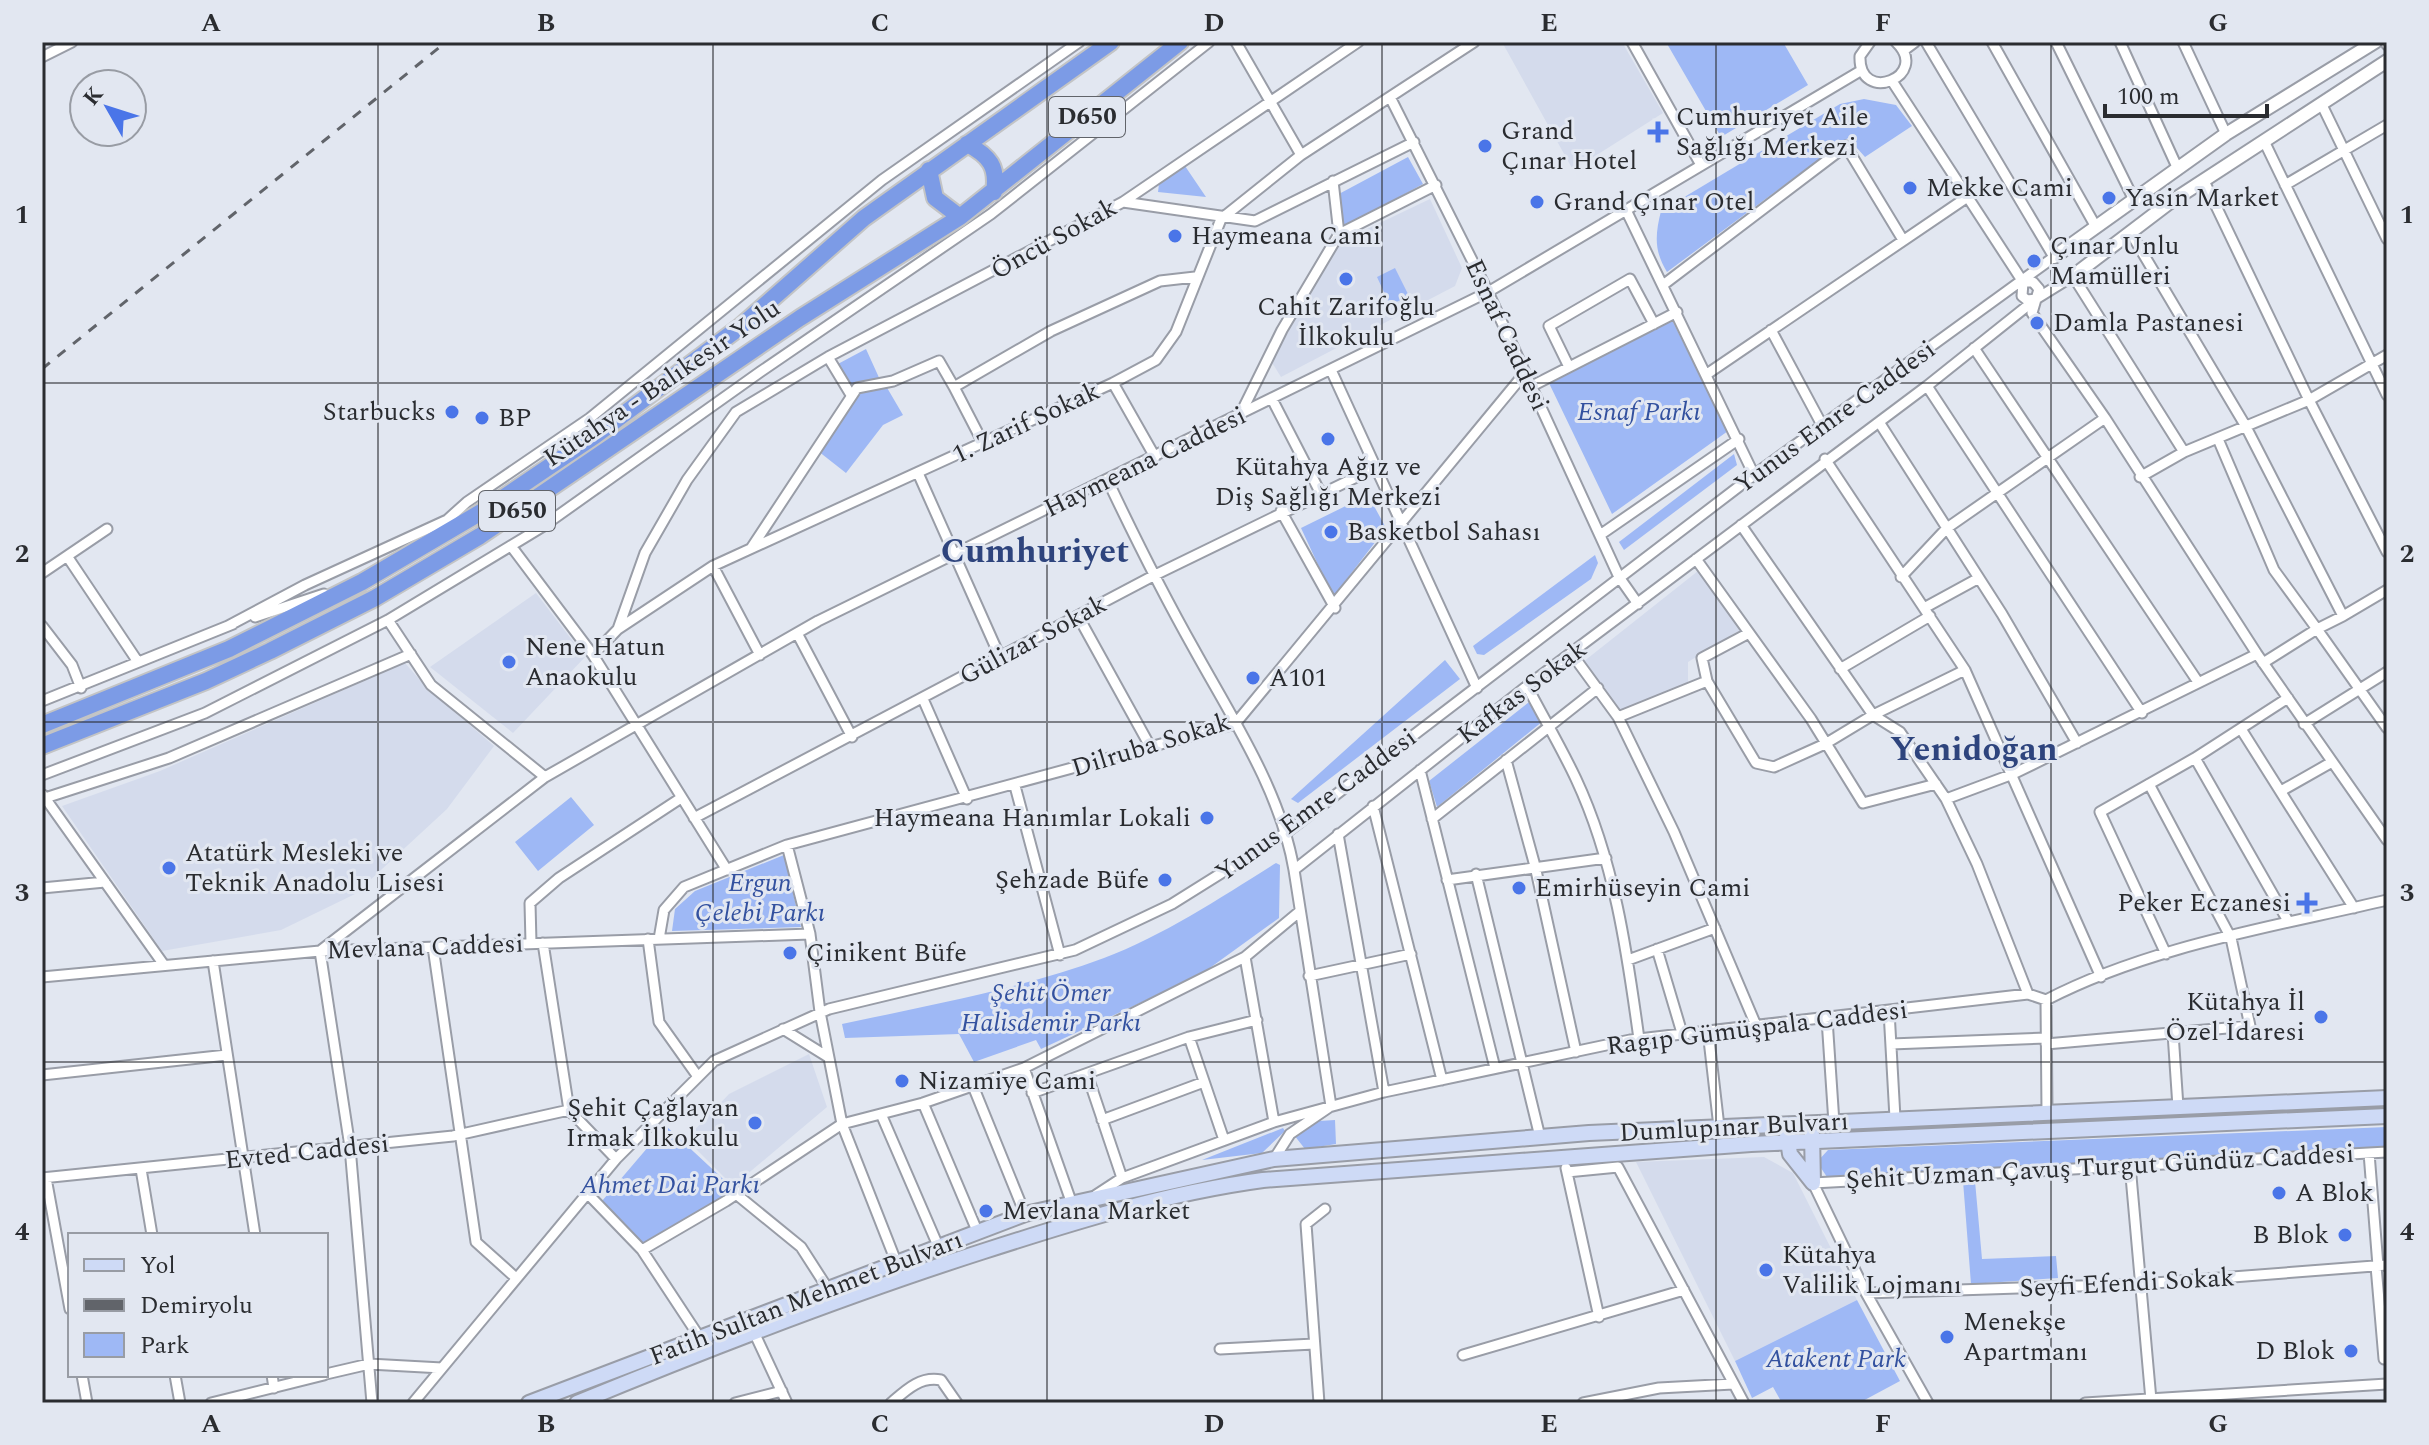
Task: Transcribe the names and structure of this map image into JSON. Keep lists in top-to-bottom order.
{
  "streets": {
    "highway": ["D650", "Kütahya - Balıkesir Yolu"],
    "main road": ["Dumlupınar Bulvarı", "Fatih Sultan Mehmet Bulvarı"],
    "street": [
      "Öncü Sokak",
      "Esnaf Caddesi",
      "Yunus Emre Caddesi",
      "1. Zarif Sokak",
      "Haymeana Caddesi",
      "Gülizar Sokak",
      "Kafkas Sokak",
      "Dilruba Sokak",
      "Mevlana Caddesi",
      "Ragıp Gümüşpala Caddesi",
      "Evted Caddesi",
      "Şehit Uzman Çavuş Turgut Gündüz Caddesi",
      "Seyfi Efendi Sokak"
    ]
  },
  "crossings": [
    ["Öncü Sokak", "1. Zarif Sokak"],
    ["Esnaf Caddesi", "Yunus Emre Caddesi"],
    ["Esnaf Caddesi", "Haymeana Caddesi"],
    ["Esnaf Caddesi", "Kafkas Sokak"],
    ["Esnaf Caddesi", "Dilruba Sokak"],
    ["Haymeana Caddesi", "Mevlana Caddesi"],
    ["Dilruba Sokak", "Mevlana Caddesi"],
    ["Ragıp Gümüşpala Caddesi", "Dumlupınar Bulvarı"],
    ["Ragıp Gümüşpala Caddesi", "Fatih Sultan Mehmet Bulvarı"],
    ["Dumlupınar Bulvarı", "Fatih Sultan Mehmet Bulvarı"]
  ],
  "districts": ["Cumhuriyet", "Yenidoğan"],
  "parks": [
    "Esnaf Parkı",
    "Ergun Çelebi Parkı",
    "Şehit Ömer Halisdemir Parkı",
    "Ahmet Dai Parkı",
    "Atakent Park"
  ],
  "places": {
    "health": ["Cumhuriyet Aile Sağlığı Merkezi", "Peker Eczanesi"],
    "other": [
      "Grand Çınar Hotel",
      "Mekke Cami",
      "Yasin Market",
      "Grand Çınar Otel",
      "Haymeana Cami",
      "Çınar Unlu Mamülleri",
      "Cahit Zarifoğlu İlkokulu",
      "Damla Pastanesi",
      "Starbucks",
      "BP",
      "Kütahya Ağız ve Diş Sağlığı Merkezi",
      "Basketbol Sahası",
      "Nene Hatun Anaokulu",
      "A101",
      "Haymeana Hanımlar Lokali",
      "Atatürk Mesleki ve Teknik Anadolu Lisesi",
      "Şehzade Büfe",
      "Emirhüseyin Cami",
      "Çinikent Büfe",
      "Kütahya İl Özel İdaresi",
      "Nizamiye Cami",
      "Şehit Çağlayan Irmak İlkokulu",
      "A Blok",
      "Mevlana Market",
      "B Blok",
      "Kütahya Valilik Lojmanı",
      "Menekşe Apartmanı",
      "D Blok"
    ]
  },
  "legend": ["Yol", "Demiryolu", "Park"],
  "scale_bar": "100 m",
  "north": "top left",
  "grid": {
    "columns": [
      "A",
      "B",
      "C",
      "D",
      "E",
      "F",
      "G"
    ],
    "rows": [
      "1",
      "2",
      "3",
      "4"
    ]
  }
}
